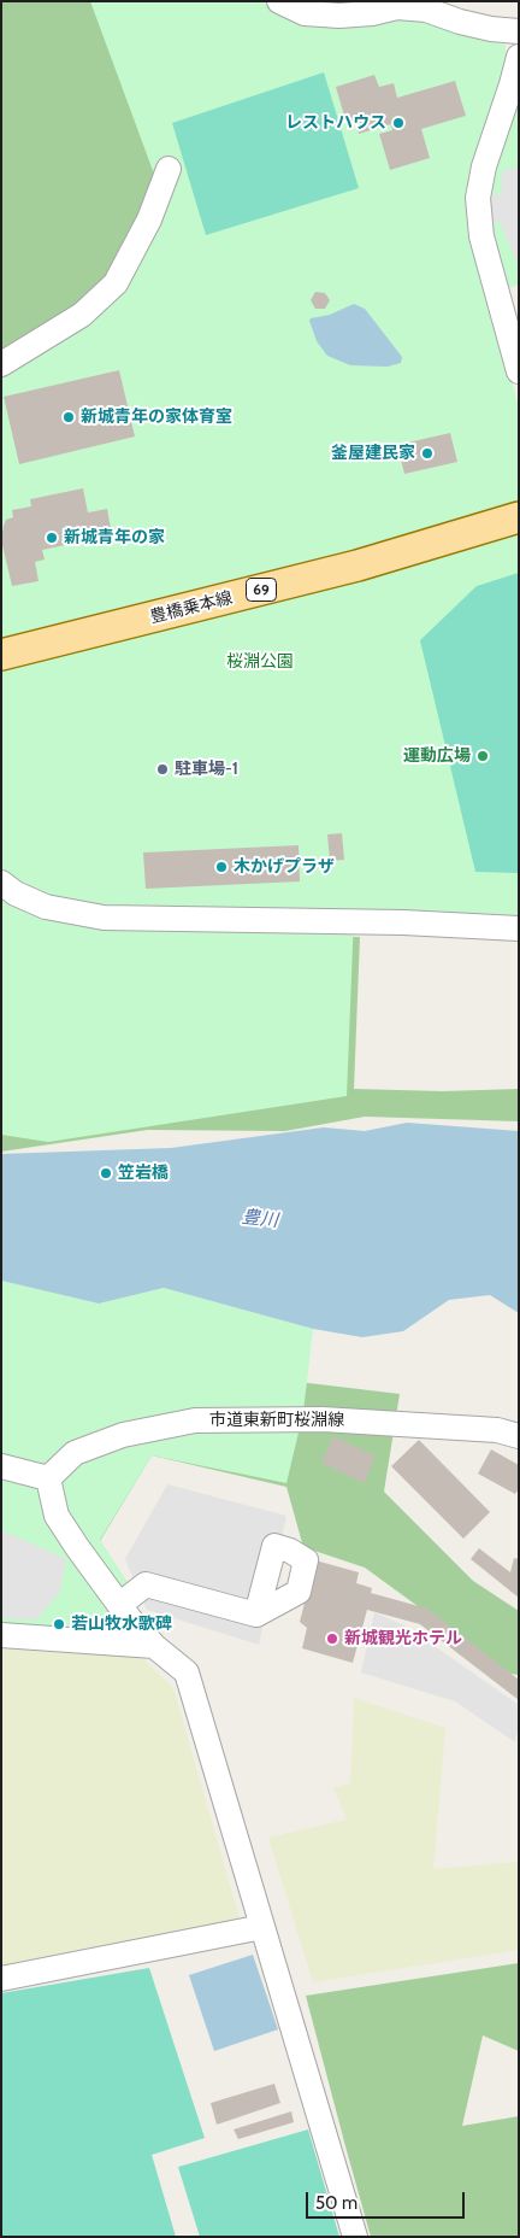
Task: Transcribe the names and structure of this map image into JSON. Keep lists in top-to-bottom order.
{
  "streets": {
    "main road": ["69", "豊橋乗本線"],
    "street": ["市道東新町桜淵線"]
  },
  "water": ["豊川"],
  "parks": ["桜淵公園"],
  "places": [
    "レストハウス",
    "新城青年の家体育室",
    "釜屋建民家",
    "新城青年の家",
    "運動広場",
    "駐車場-1",
    "木かげプラザ",
    "笠岩橋",
    "若山牧水歌碑",
    "新城観光ホテル"
  ],
  "scale_bar": "50 m"
}
